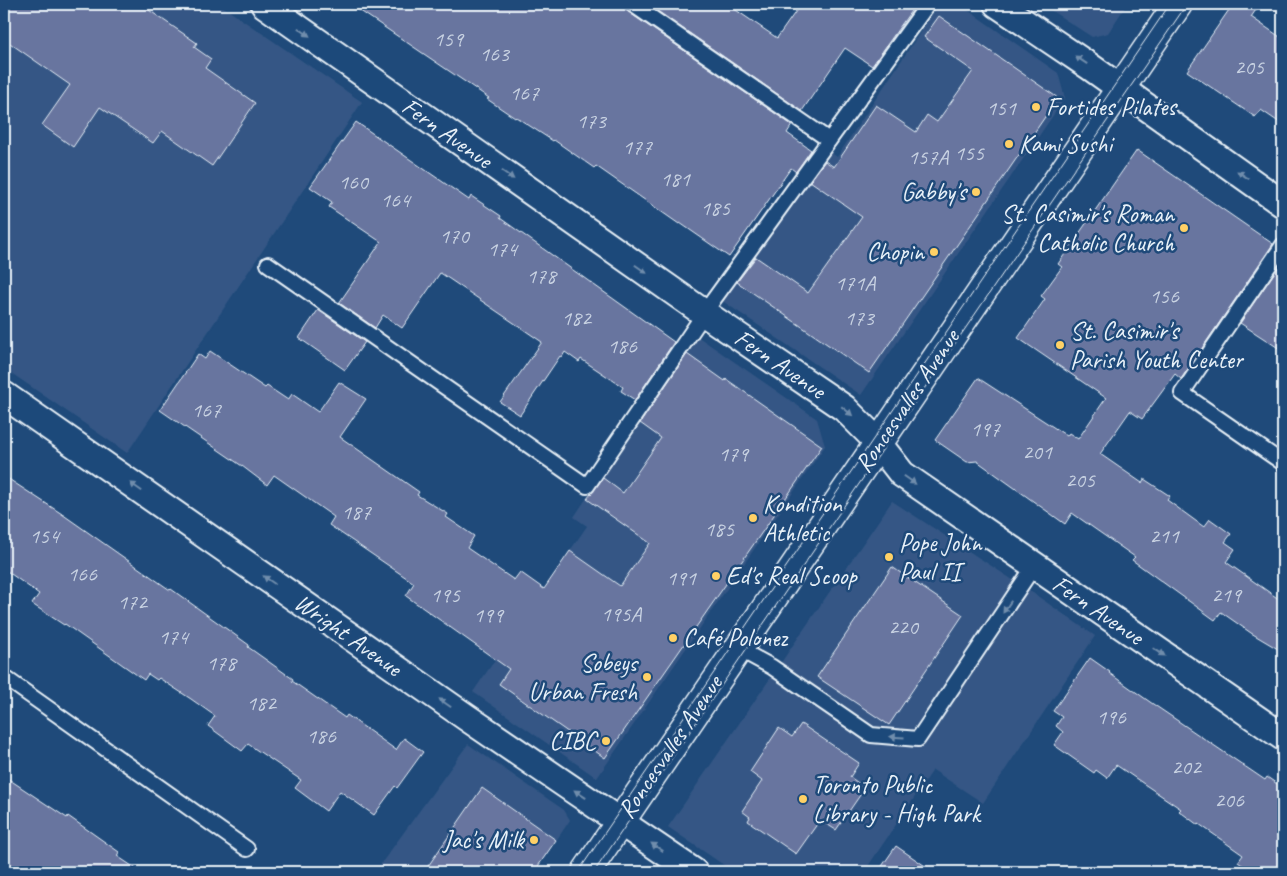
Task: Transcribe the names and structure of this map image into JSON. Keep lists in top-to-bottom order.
{
  "streets": {
    "street": ["Fern Avenue", "Roncesvalles Avenue", "Wright Avenue"]
  },
  "crossings": [
    ["Fern Avenue", "Roncesvalles Avenue"],
    ["Roncesvalles Avenue", "Wright Avenue"]
  ],
  "one_way": ["Fern Avenue", "Wright Avenue"],
  "places": [
    "Fortides Pilates",
    "Kami Sushi",
    "Gabby's",
    "St. Casimir's Roman Catholic Church",
    "Chopin",
    "St. Casimir's Parish Youth Center",
    "Kondition Athletic",
    "Pope John Paul II",
    "Ed's Real Scoop",
    "Café Polonez",
    "Sobeys Urban Fresh",
    "CIBC",
    "Toronto Public Library - High Park",
    "Jac's Milk"
  ],
  "house_numbers": [
    "159",
    "163",
    "205",
    "167",
    "151",
    "173",
    "177",
    "155",
    "157A",
    "181",
    "160",
    "164",
    "185",
    "170",
    "174",
    "178",
    "171A",
    "156",
    "182",
    "173",
    "186",
    "167",
    "197",
    "201",
    "179",
    "205",
    "187",
    "185",
    "154",
    "211",
    "166",
    "191",
    "195",
    "219",
    "172",
    "195A",
    "199",
    "220",
    "174",
    "178",
    "182",
    "196",
    "186",
    "202",
    "206"
  ]
}
